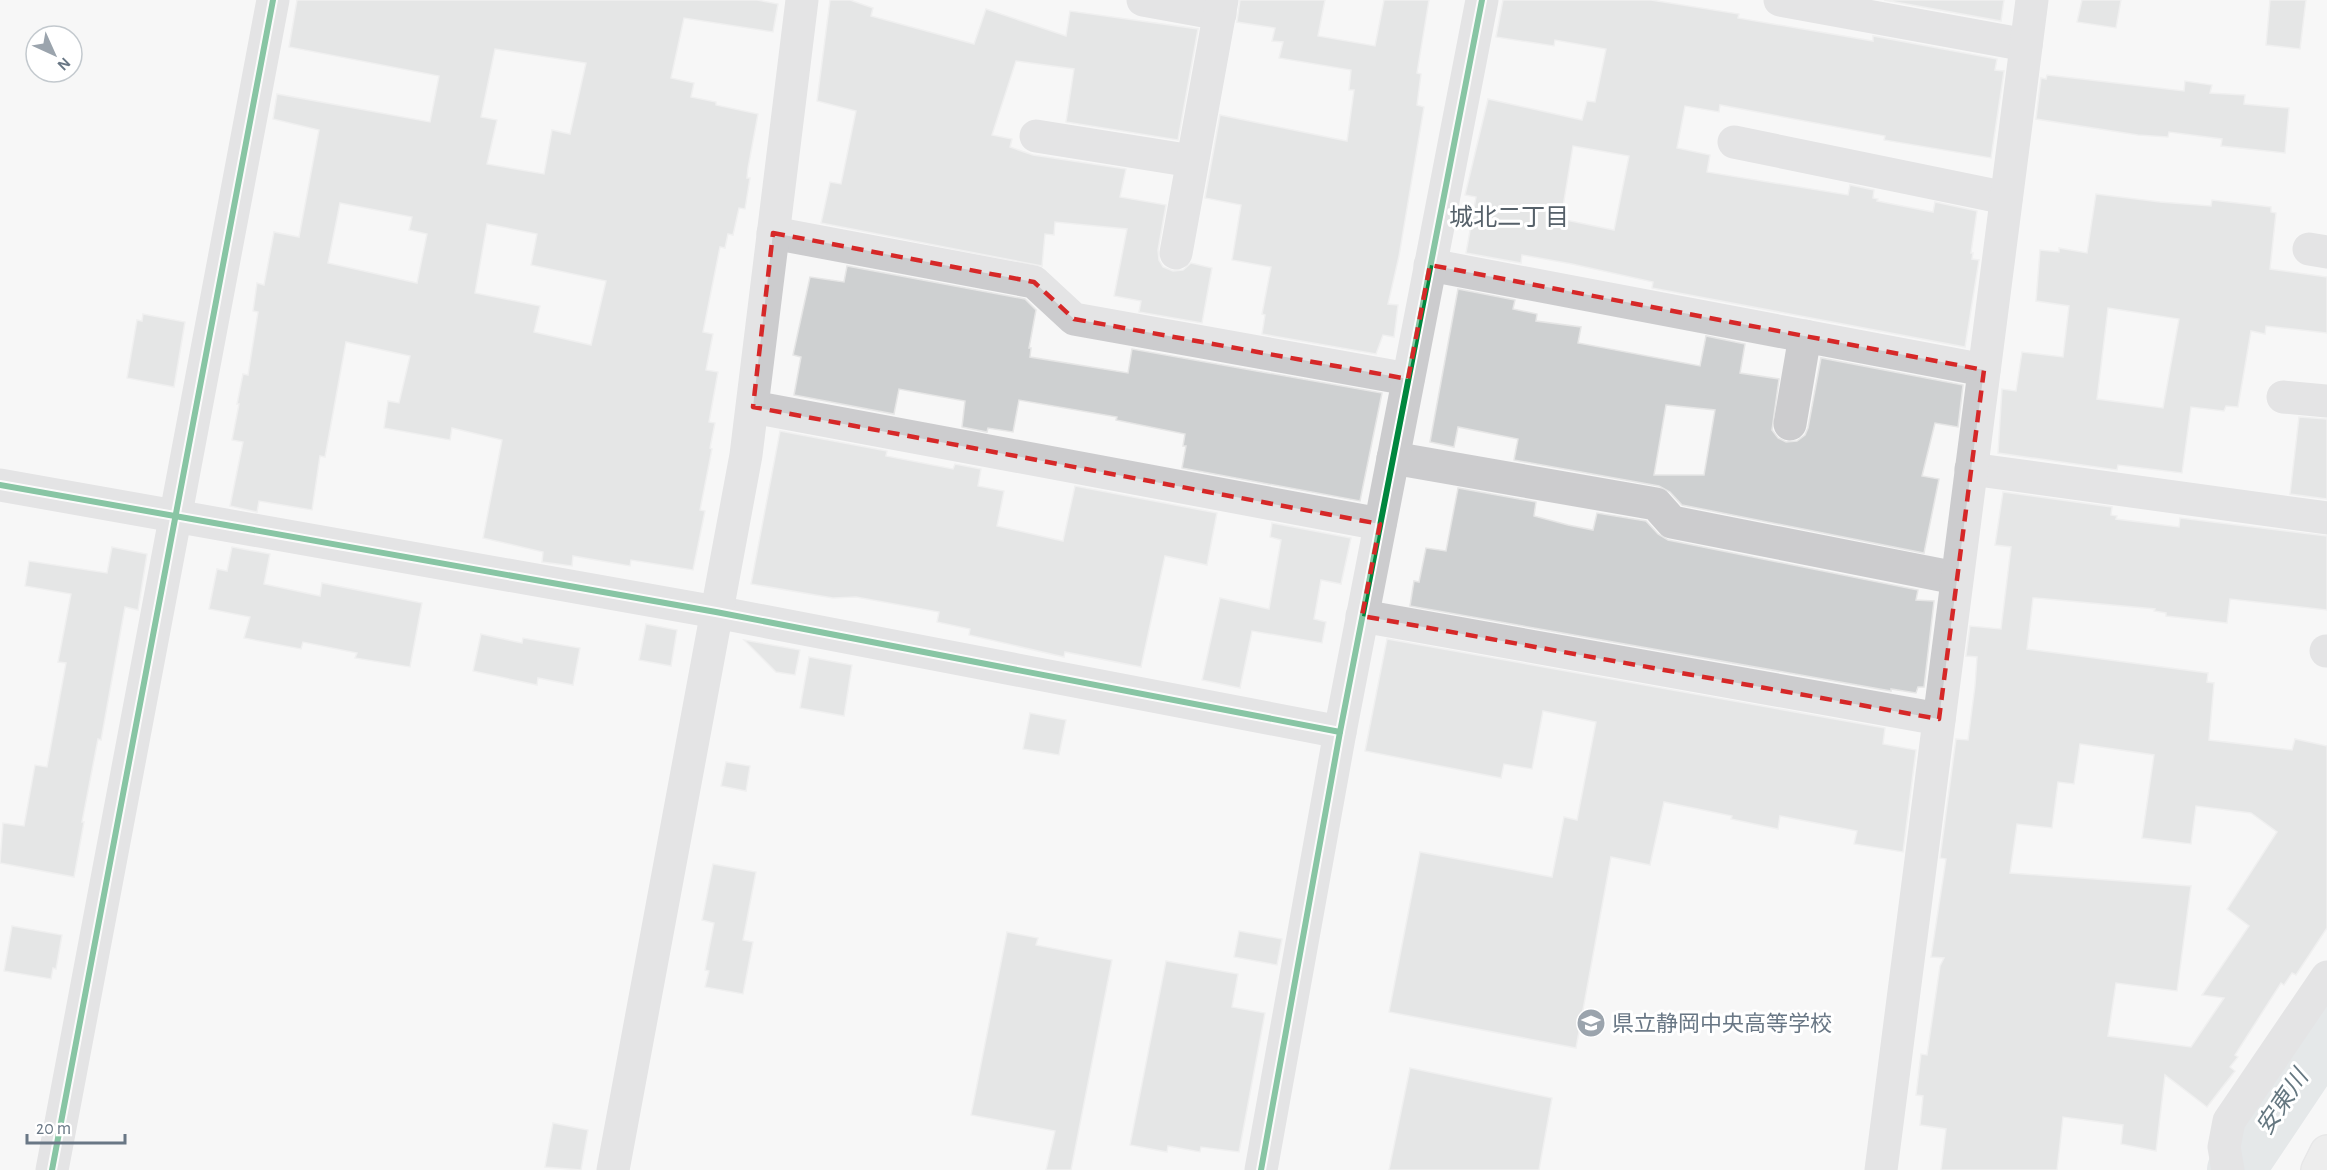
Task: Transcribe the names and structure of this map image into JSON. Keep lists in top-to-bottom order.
{
  "districts": ["城北二丁目"],
  "water": ["安東川"],
  "places": {
    "school or university": ["県立静岡中央高等学校"]
  },
  "scale_bar": "20 m",
  "north": "bottom right"
}
